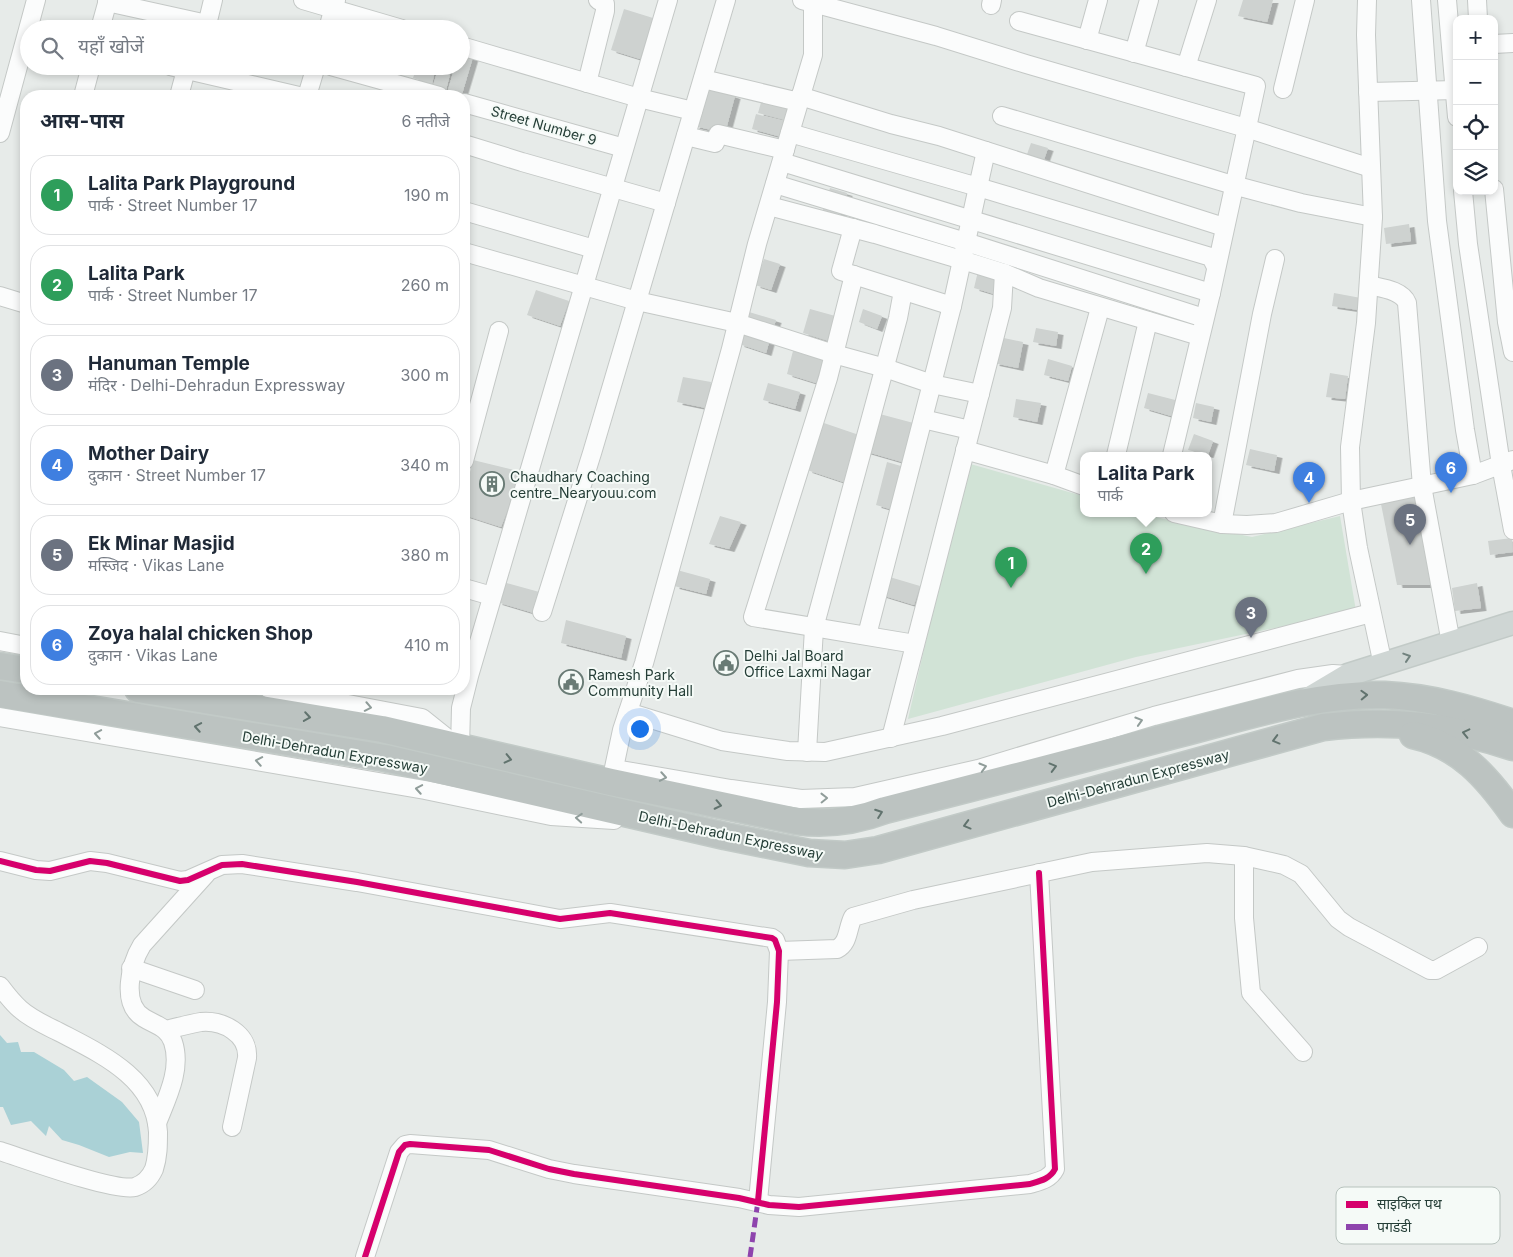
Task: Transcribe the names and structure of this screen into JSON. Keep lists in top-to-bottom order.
{
  "streets": {
    "highway": ["Delhi-Dehradun Expressway"],
    "street": ["Street Number 9"]
  },
  "places": {
    "building": ["Chaudhary Coaching centre_Nearyouu.com"],
    "public building": ["Delhi Jal Board Office Laxmi Nagar", "Ramesh Park Community Hall"]
  },
  "legend": ["साइकिल पथ", "पगडंडी"],
  "page": {
    "map_buttons": ["+", "−"],
    "search": "यहाँ खोजें",
    "heading": ["आस-पास", "6 नतीजे"],
    "list": [
      {
        "mark": "1",
        "name": "Lalita Park Playground",
        "note": "पार्क · Street Number 17",
        "value": "190 m"
      },
      {
        "mark": "2",
        "name": "Lalita Park",
        "note": "पार्क · Street Number 17",
        "value": "260 m"
      },
      {
        "mark": "3",
        "name": "Hanuman Temple",
        "note": "मंदिर · Delhi-Dehradun Expressway",
        "value": "300 m"
      },
      {
        "mark": "4",
        "name": "Mother Dairy",
        "note": "दुकान · Street Number 17",
        "value": "340 m"
      },
      {
        "mark": "5",
        "name": "Ek Minar Masjid",
        "note": "मस्जिद · Vikas Lane",
        "value": "380 m"
      },
      {
        "mark": "6",
        "name": "Zoya halal chicken Shop",
        "note": "दुकान · Vikas Lane",
        "value": "410 m"
      }
    ],
    "popup": ["Lalita Park", "पार्क"],
    "pins": [
      "6",
      "4",
      "5",
      "2",
      "1",
      "3"
    ]
  }
}
